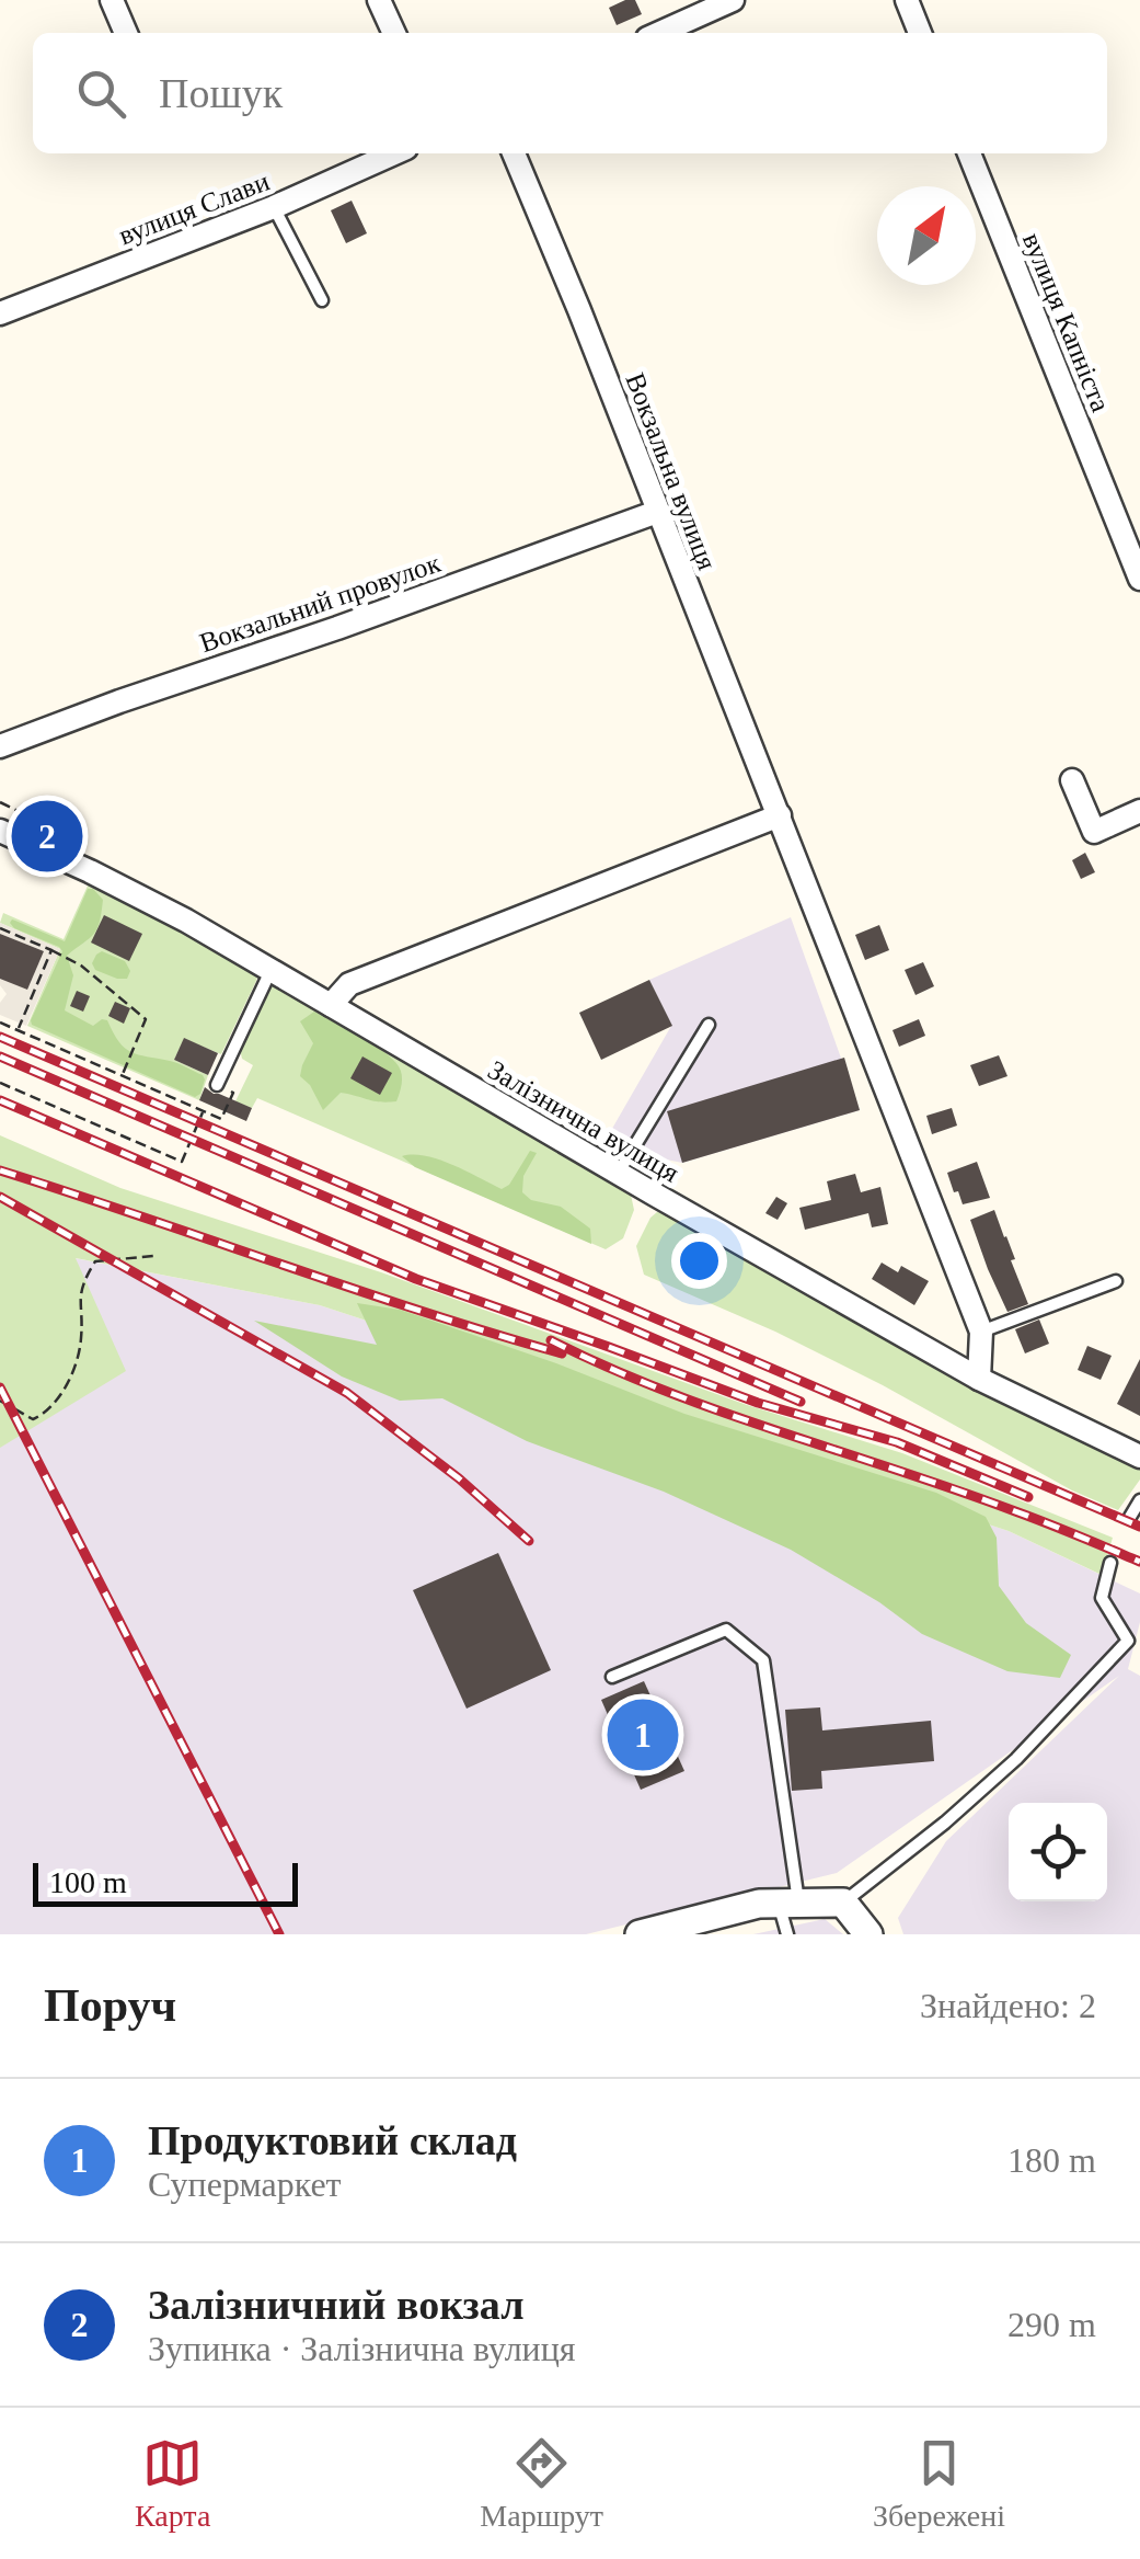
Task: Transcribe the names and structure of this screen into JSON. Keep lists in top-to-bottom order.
{
  "streets": {
    "street": [
      "вулиця Слави",
      "вулиця Капніста",
      "Вокзальна вулиця",
      "Вокзальний провулок",
      "Залізнична вулиця"
    ]
  },
  "crossings": [
    ["Вокзальна вулиця", "Вокзальний провулок"],
    ["Вокзальна вулиця", "Залізнична вулиця"]
  ],
  "scale_bar": "100 m",
  "north": "top right",
  "page": {
    "search": "Пошук",
    "pins": ["2", "1"],
    "scale": "100 m",
    "heading": ["Поруч", "Знайдено: 2"],
    "list": [
      {
        "mark": "1",
        "name": "Продуктовий склад",
        "note": "Супермаркет",
        "value": "180 m"
      },
      {
        "mark": "2",
        "name": "Залізничний вокзал",
        "note": "Зупинка · Залізнична вулиця",
        "value": "290 m"
      }
    ],
    "nav": ["Карта", "Маршрут", "Збережені"]
  }
}
